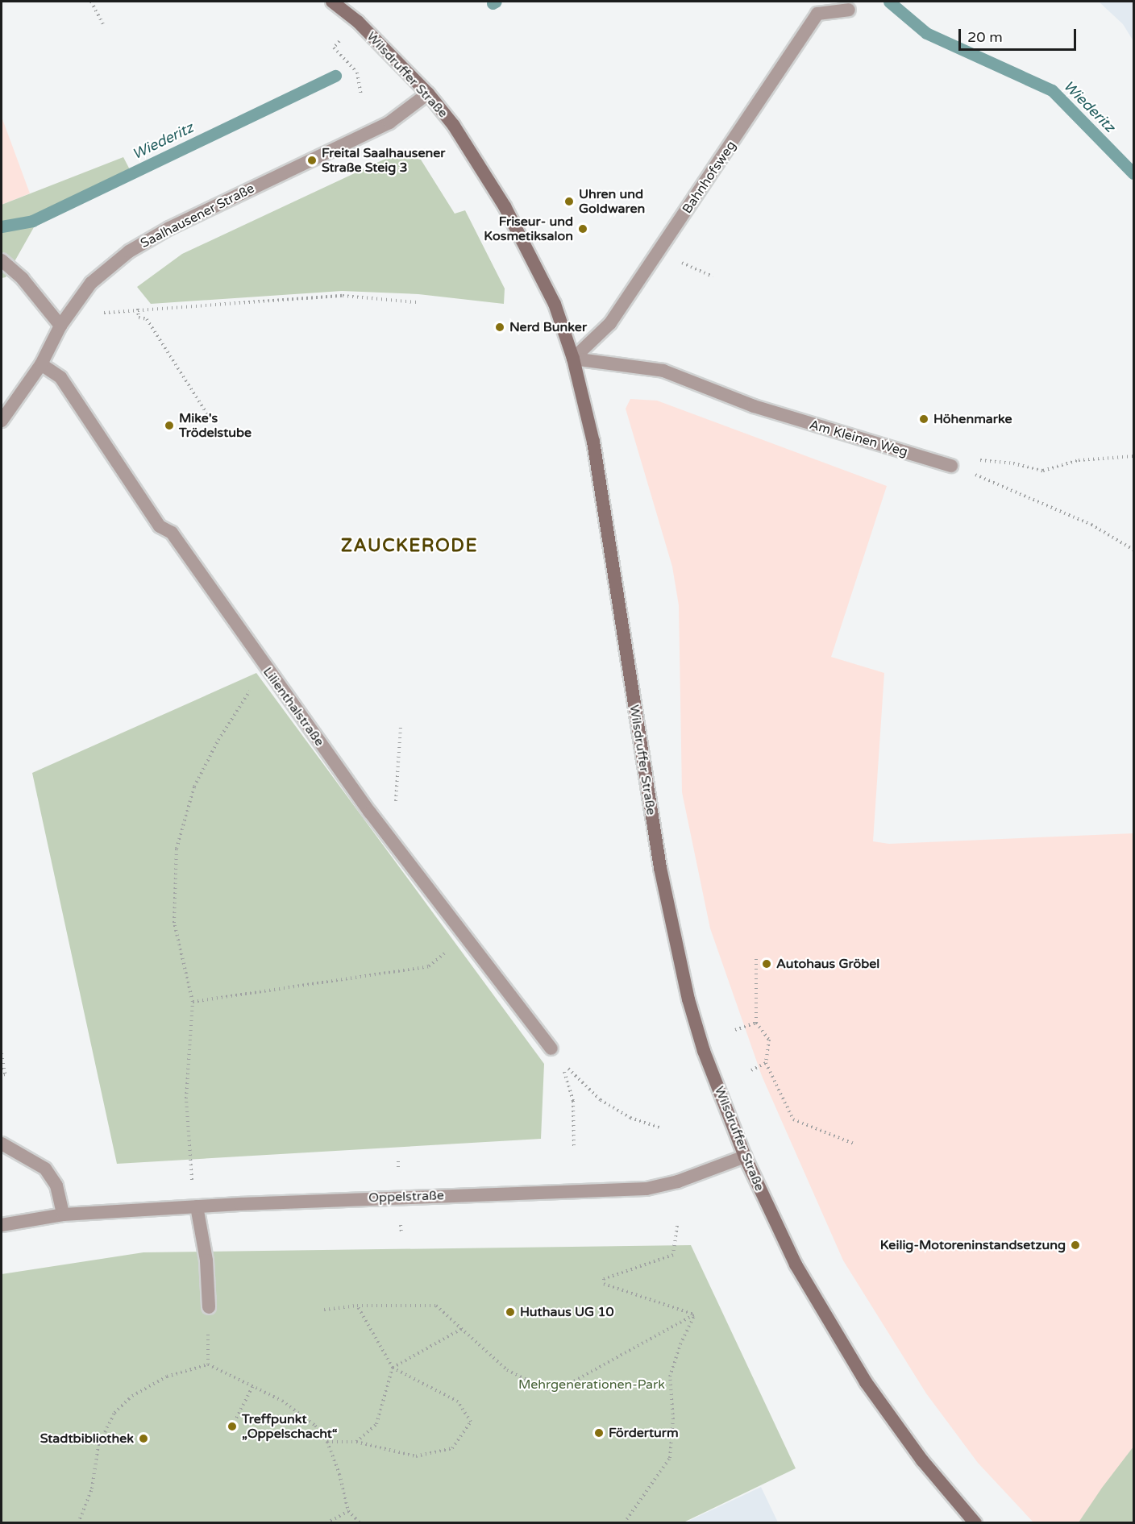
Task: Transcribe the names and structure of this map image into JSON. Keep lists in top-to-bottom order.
{
  "streets": {
    "main road": ["Wilsdruffer Straße"],
    "street": [
      "Bahnhofsweg",
      "Saalhausener Straße",
      "Am Kleinen Weg",
      "Lilienthalstraße",
      "Oppelstraße"
    ]
  },
  "crossings": [
    ["Wilsdruffer Straße", "Bahnhofsweg"],
    ["Wilsdruffer Straße", "Saalhausener Straße"],
    ["Wilsdruffer Straße", "Am Kleinen Weg"],
    ["Wilsdruffer Straße", "Oppelstraße"],
    ["Bahnhofsweg", "Am Kleinen Weg"],
    ["Saalhausener Straße", "Lilienthalstraße"]
  ],
  "districts": ["ZAUCKERODE"],
  "water": ["Wiederitz"],
  "parks": ["Mehrgenerationen-Park"],
  "places": [
    "Freital Saalhausener Straße Steig 3",
    "Uhren und Goldwaren",
    "Friseur- und Kosmetiksalon",
    "Nerd Bunker",
    "Höhenmarke",
    "Mike's Trödelstube",
    "Autohaus Gröbel",
    "Keilig-Motoreninstandsetzung",
    "Huthaus UG 10",
    "Treffpunkt „Oppelschacht“",
    "Förderturm",
    "Stadtbibliothek"
  ],
  "scale_bar": "20 m"
}
